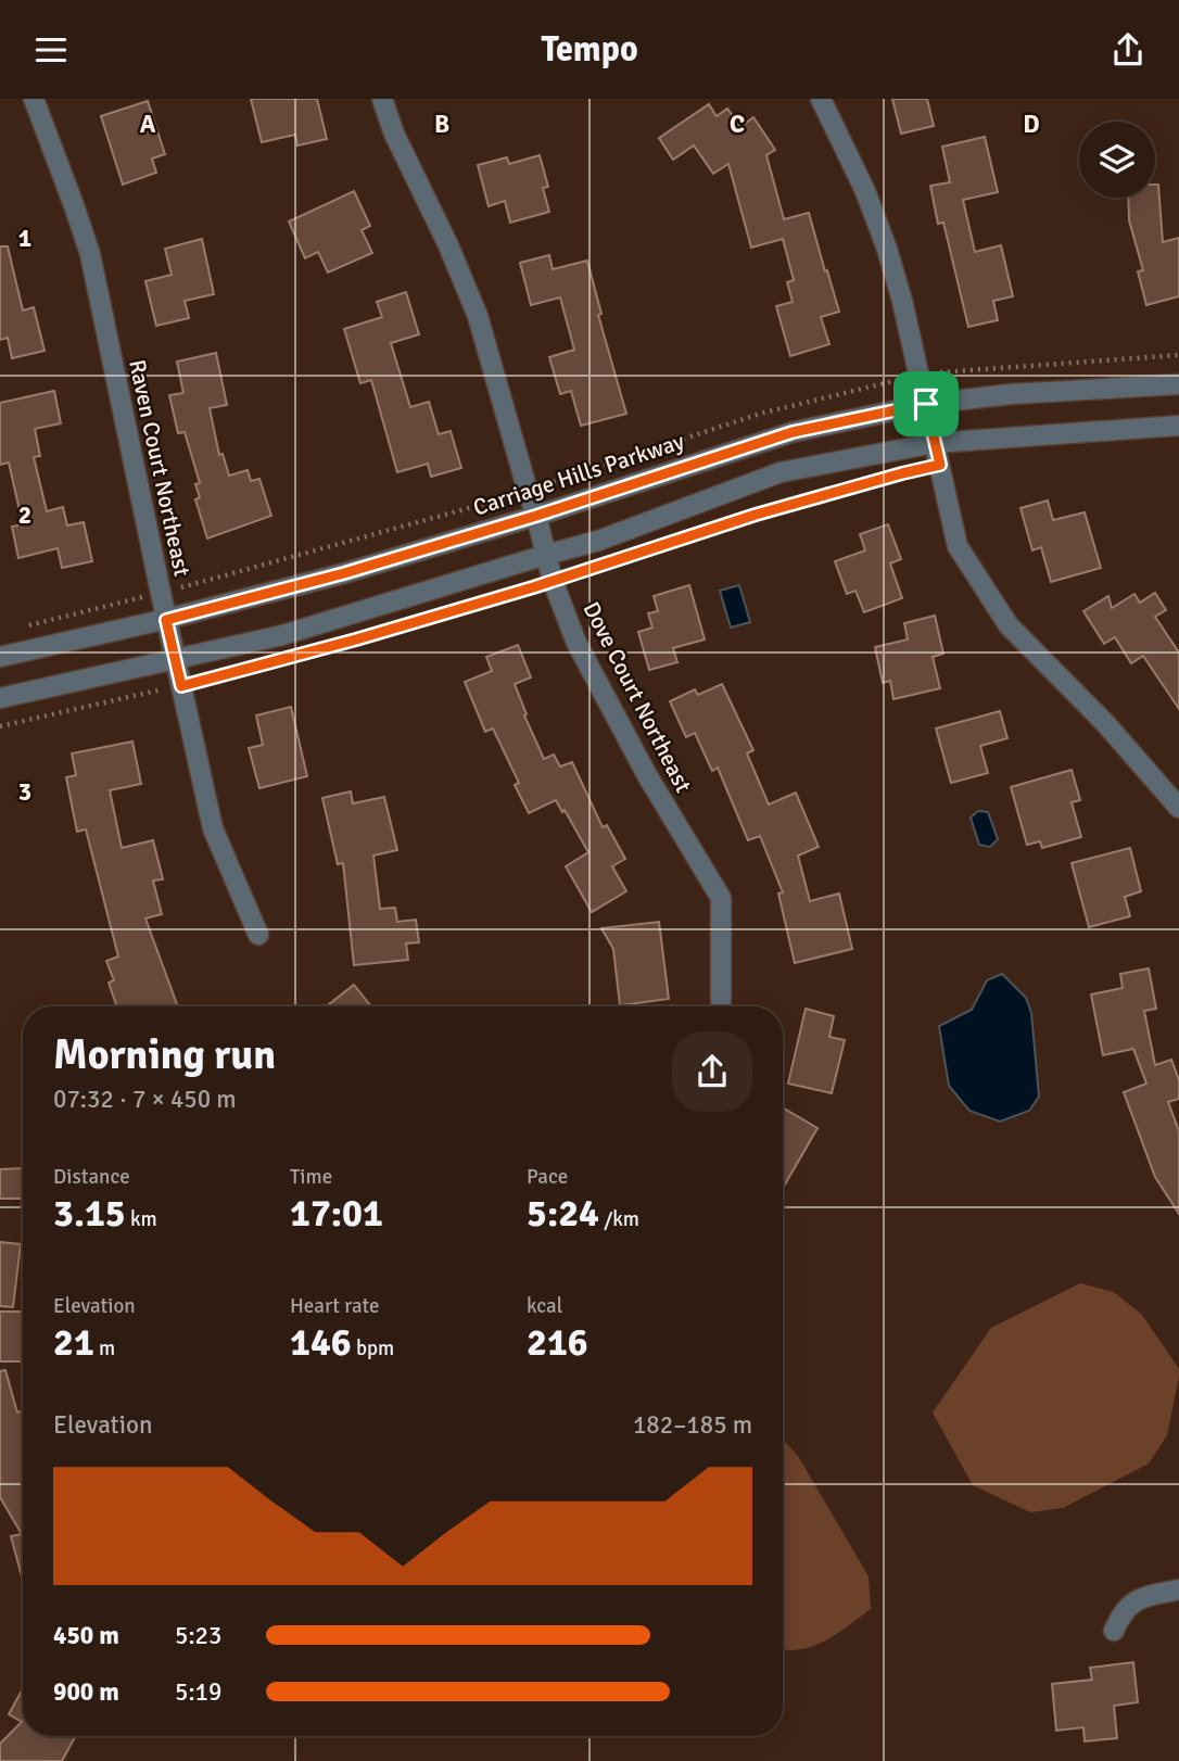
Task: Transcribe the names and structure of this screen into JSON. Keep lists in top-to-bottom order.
{
  "streets": {
    "street": ["Raven Court Northeast", "Carriage Hills Parkway", "Dove Court Northeast"]
  },
  "crossings": [
    ["Raven Court Northeast", "Carriage Hills Parkway"],
    ["Carriage Hills Parkway", "Dove Court Northeast"]
  ],
  "page": {
    "header": "Tempo",
    "heading": ["Morning run", "07:32 · 7 × 450 m"],
    "stats": [
      ["Distance", "3.15 km"],
      ["Time", "17:01"],
      ["Pace", "5:24 /km"],
      ["Elevation", "21 m"],
      ["Heart rate", "146 bpm"],
      ["kcal", "216"]
    ],
    "chart": ["Elevation", "182–185 m"],
    "list": [
      {
        "name": "450 m",
        "note": "5:23"
      },
      {
        "name": "900 m",
        "note": "5:19"
      }
    ]
  },
  "grid": {
    "columns": [
      "A",
      "B",
      "C",
      "D"
    ],
    "rows": ["1", "2", "3"]
  }
}
